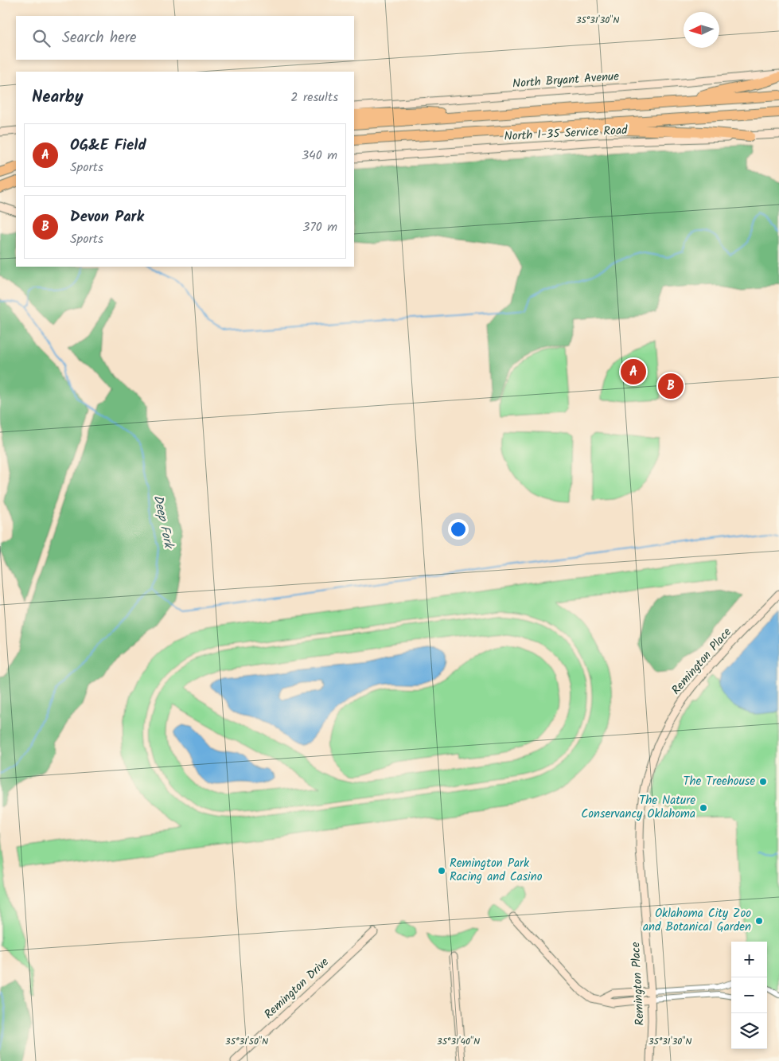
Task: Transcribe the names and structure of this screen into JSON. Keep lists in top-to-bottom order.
{
  "streets": {
    "main road": [
      "North Bryant Avenue",
      "North I-35 Service Road",
      "Remington Place",
      "Remington Drive"
    ]
  },
  "water": ["Deep Fork"],
  "places": [
    "The Treehouse",
    "The Nature Conservancy Oklahoma",
    "Remington Park Racing and Casino",
    "Oklahoma City Zoo and Botanical Garden"
  ],
  "north": "left",
  "page": {
    "search": "Search here",
    "heading": ["Nearby", "2 results"],
    "list": [
      {
        "mark": "A",
        "name": "OG&E Field",
        "note": "Sports",
        "value": "340 m"
      },
      {
        "mark": "B",
        "name": "Devon Park",
        "note": "Sports",
        "value": "370 m"
      }
    ],
    "pins": ["A", "B"],
    "map_buttons": ["+", "−"]
  },
  "coordinates": ["35°31'30\"N", "35°31'50\"N", "35°31'40\"N"]
}
